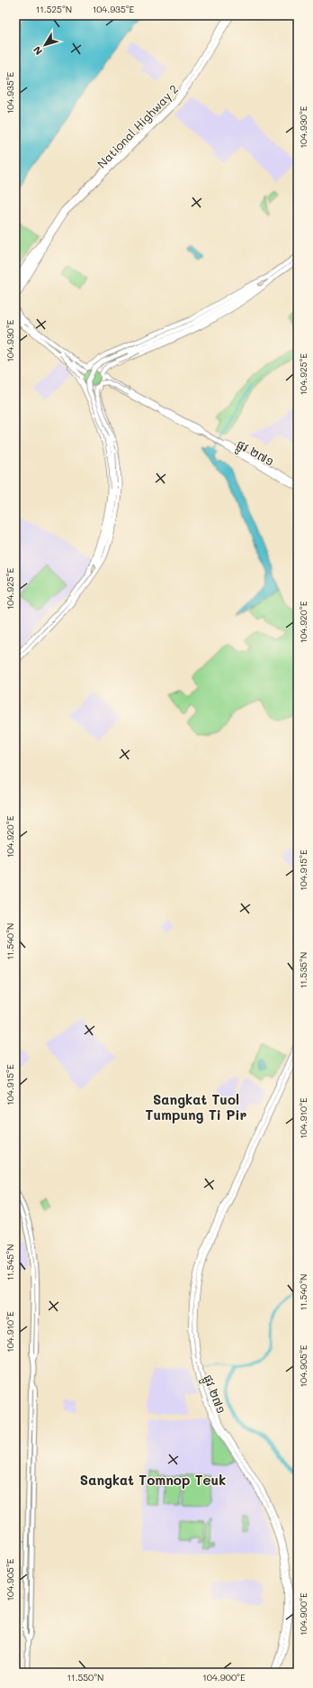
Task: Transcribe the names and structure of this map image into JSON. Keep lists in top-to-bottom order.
{
  "streets": {
    "main road": ["National Highway 2", "ផ្លូវ ២៧១"]
  },
  "districts": ["Sangkat Tuol Tumpung Ti Pir", "Sangkat Tomnop Teuk"],
  "north": "bottom left",
  "coordinates": [
    "11.525°N",
    "104.935°E",
    "104.930°E",
    "104.925°E",
    "104.920°E",
    "104.915°E",
    "11.540°N",
    "11.535°N",
    "104.910°E",
    "11.545°N",
    "104.905°E",
    "104.900°E",
    "11.550°N"
  ]
}
